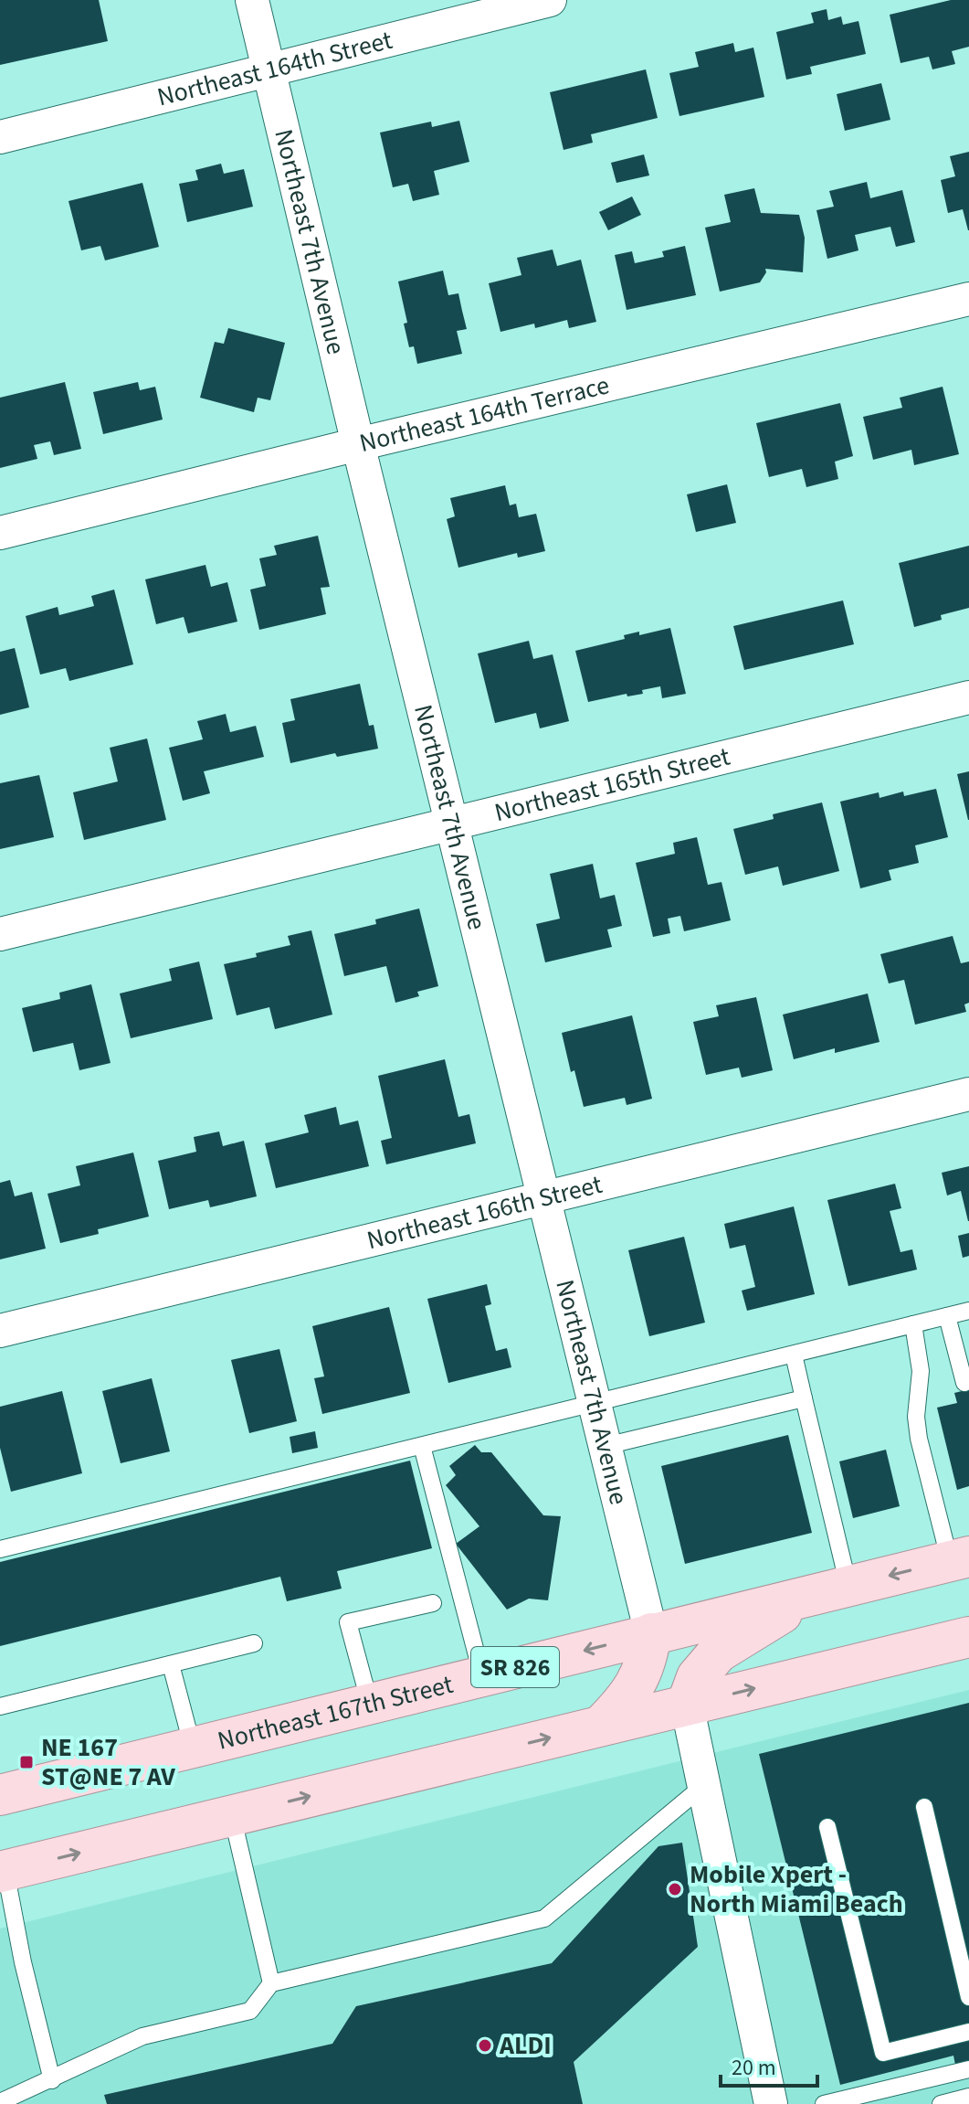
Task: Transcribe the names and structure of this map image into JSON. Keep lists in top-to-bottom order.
{
  "streets": {
    "main road": ["SR 826", "Northeast 167th Street"],
    "street": [
      "Northeast 164th Street",
      "Northeast 7th Avenue",
      "Northeast 164th Terrace",
      "Northeast 165th Street",
      "Northeast 166th Street"
    ]
  },
  "crossings": [
    ["Northeast 164th Street", "Northeast 7th Avenue"],
    ["Northeast 7th Avenue", "Northeast 164th Terrace"],
    ["Northeast 7th Avenue", "Northeast 165th Street"],
    ["Northeast 7th Avenue", "Northeast 166th Street"],
    ["Northeast 7th Avenue", "Northeast 167th Street"]
  ],
  "places": {
    "transit": ["NE 167 ST@NE 7 AV"],
    "other": ["Mobile Xpert - North Miami Beach", "ALDI"]
  },
  "scale_bar": "20 m"
}
